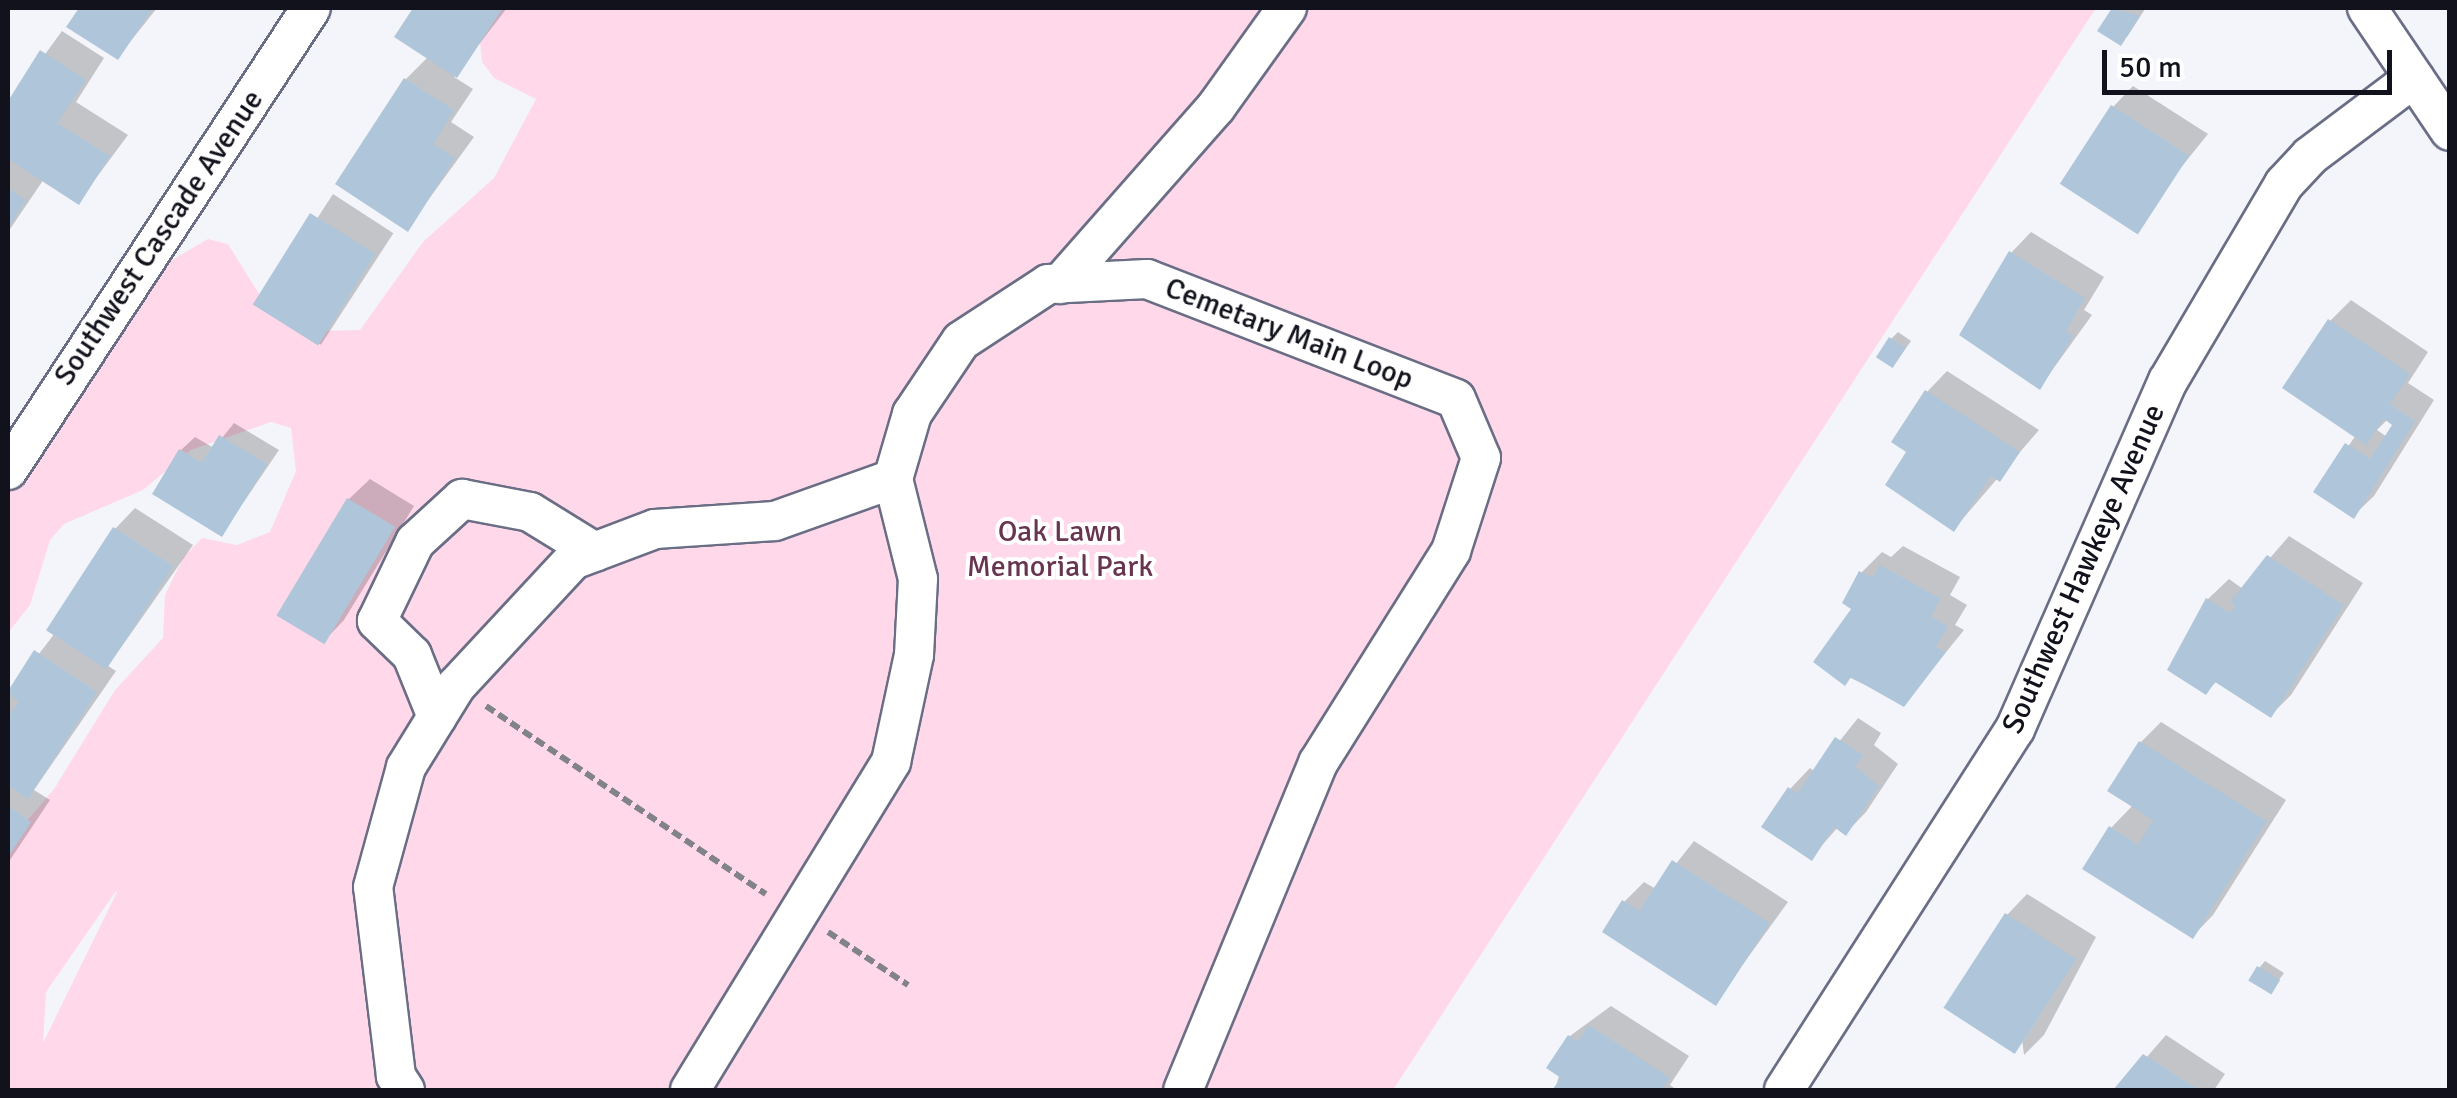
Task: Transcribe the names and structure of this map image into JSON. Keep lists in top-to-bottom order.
{
  "streets": {
    "street": ["Southwest Cascade Avenue", "Cemetary Main Loop", "Southwest Hawkeye Avenue"]
  },
  "parks": ["Oak Lawn Memorial Park"],
  "scale_bar": "50 m"
}
